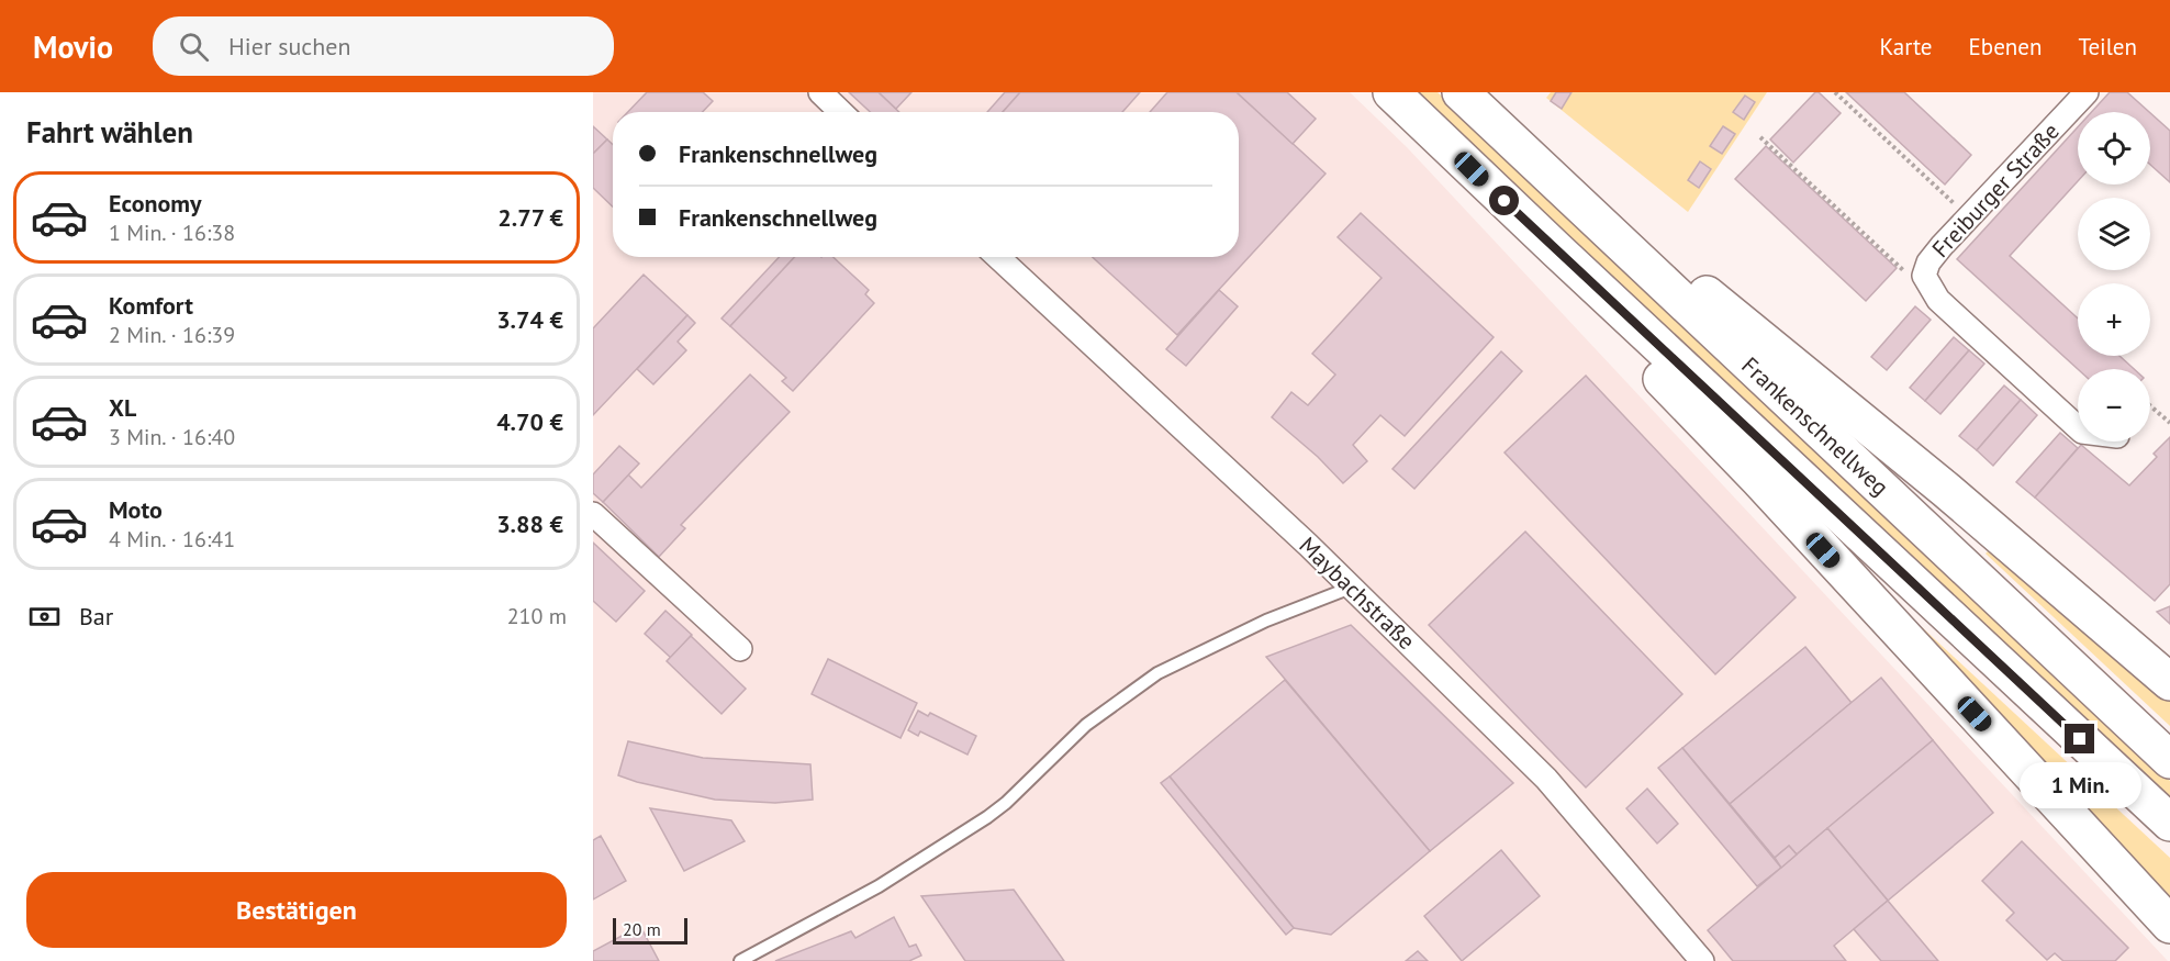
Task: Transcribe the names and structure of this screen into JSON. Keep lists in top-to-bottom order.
{
  "streets": {
    "highway": ["Frankenschnellweg"],
    "street": ["Freiburger Straße", "Maybachstraße"]
  },
  "scale_bar": "20 m",
  "page": {
    "header": "Movio",
    "search": "Hier suchen",
    "nav": ["Karte", "Ebenen", "Teilen"],
    "heading": "Fahrt wählen",
    "map_buttons": ["+", "−"],
    "banner": ["Frankenschnellweg", "Frankenschnellweg"],
    "list": [
      {
        "name": "Economy",
        "note": "1 Min. · 16:38",
        "value": "2.77 €"
      },
      {
        "name": "Komfort",
        "note": "2 Min. · 16:39",
        "value": "3.74 €"
      },
      {
        "name": "XL",
        "note": "3 Min. · 16:40",
        "value": "4.70 €"
      },
      {
        "name": "Moto",
        "note": "4 Min. · 16:41",
        "value": "3.88 €"
      }
    ],
    "pay": ["Bar", "210 m"],
    "bubble": "1 Min.",
    "buttons": "Bestätigen",
    "scale": "20 m"
  }
}
